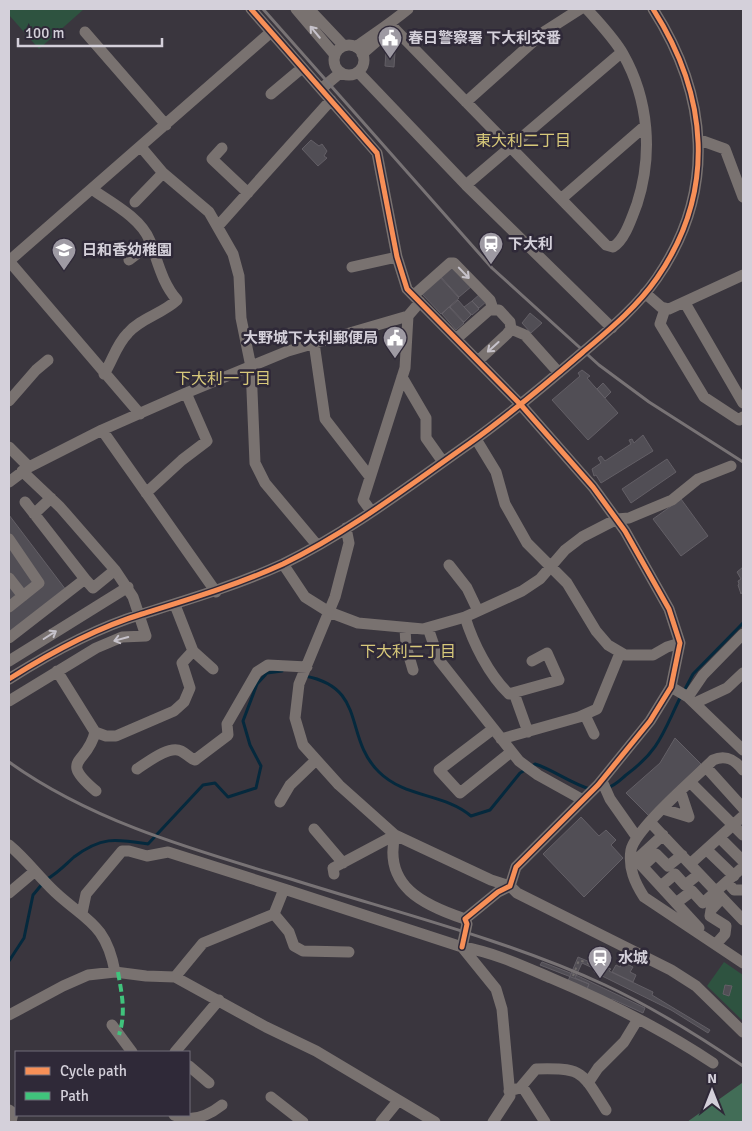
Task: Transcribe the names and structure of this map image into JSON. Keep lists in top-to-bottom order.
{
  "districts": ["東大利二丁目", "下大利一丁目", "下大利二丁目"],
  "places": {
    "public building": ["春日警察署 下大利交番", "大野城下大利郵便局"],
    "station": ["下大利", "水城"],
    "school or university": ["日和香幼稚園"]
  },
  "legend": ["Cycle path", "Path"],
  "scale_bar": "100 m",
  "north": "top"
}
